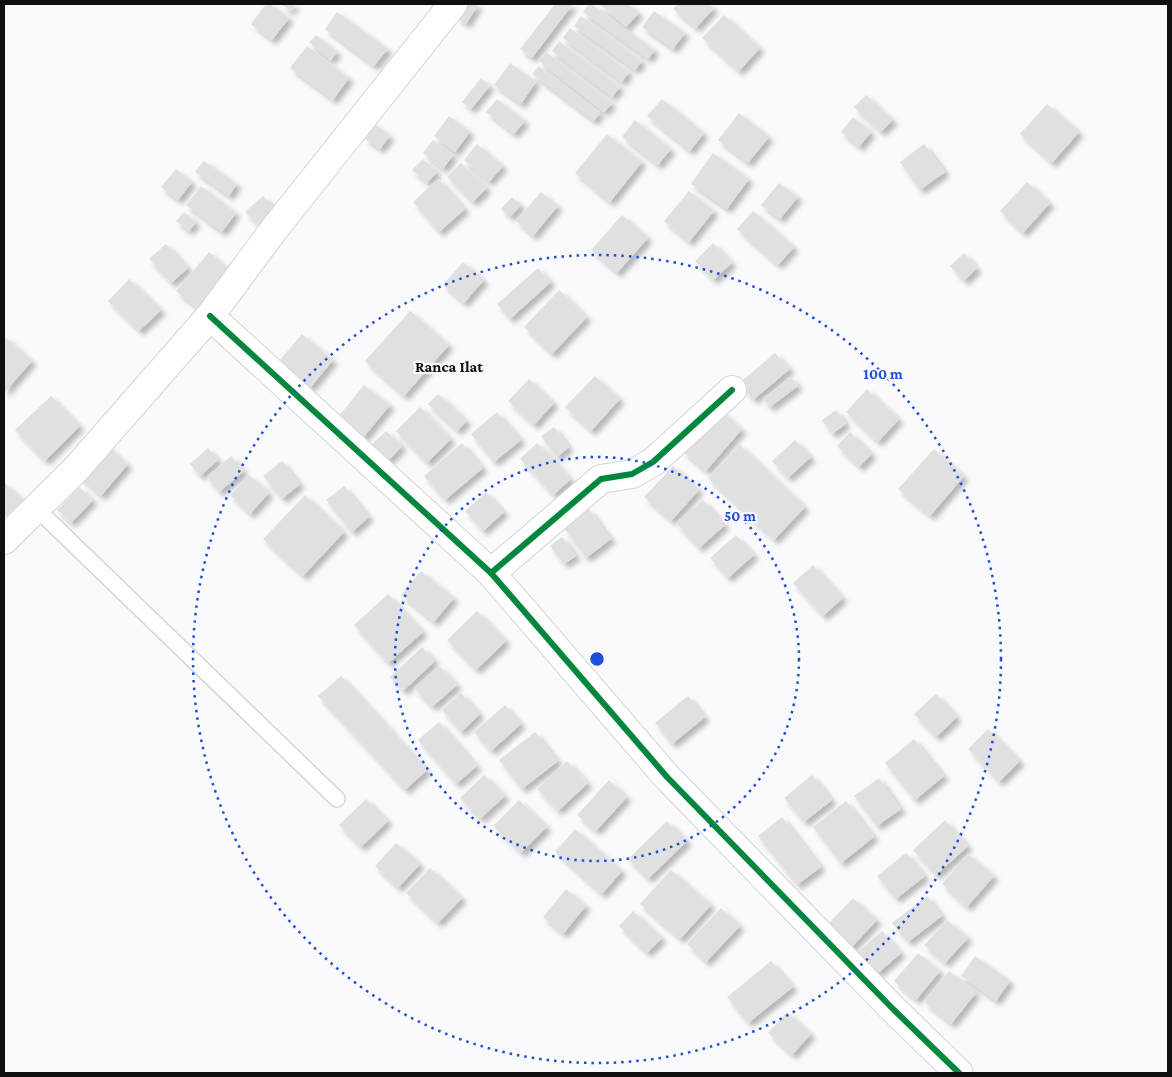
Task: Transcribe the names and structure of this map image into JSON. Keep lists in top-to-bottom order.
{
  "districts": ["Ranca Ilat"],
  "rings": ["100 m", "50 m"]
}
